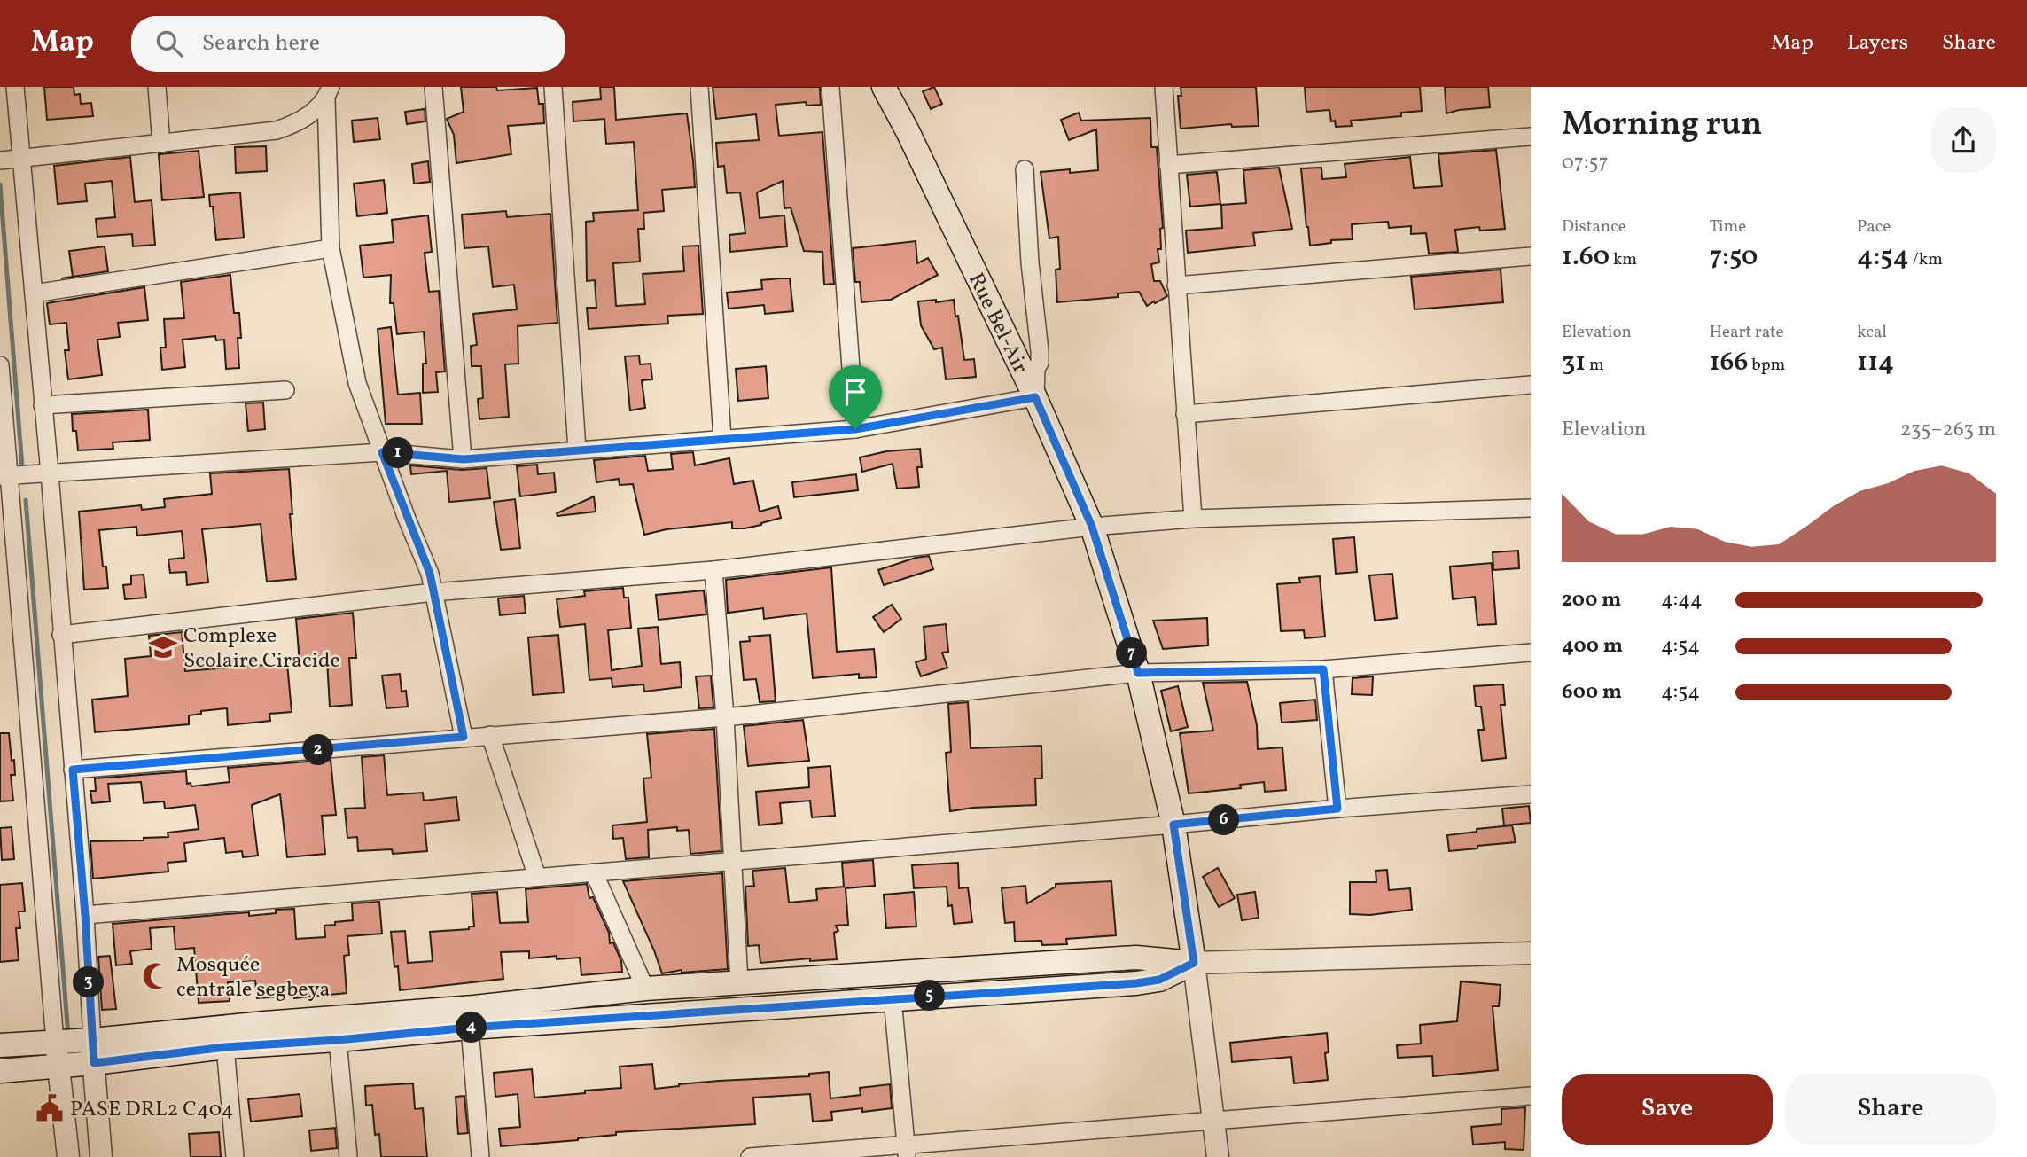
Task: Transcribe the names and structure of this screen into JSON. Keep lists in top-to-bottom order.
{
  "streets": {
    "main road": ["Rue Bel-Air"]
  },
  "places": {
    "school or university": ["Complexe Scolaire Ciracide"],
    "mosque": ["Mosquée centrale segbeya"],
    "public building": ["PASE DRL2 C404"]
  },
  "page": {
    "header": "Map",
    "search": "Search here",
    "nav": ["Map", "Layers", "Share"],
    "heading": ["Morning run", "07:57"],
    "stats": [
      ["Distance", "1.60 km"],
      ["Time", "7:50"],
      ["Pace", "4:54 /km"],
      ["Elevation", "31 m"],
      ["Heart rate", "166 bpm"],
      ["kcal", "114"]
    ],
    "chart": ["Elevation", "235–263 m"],
    "pins": [
      "1",
      "7",
      "2",
      "6",
      "3",
      "5",
      "4"
    ],
    "list": [
      {
        "name": "200 m",
        "note": "4:44"
      },
      {
        "name": "400 m",
        "note": "4:54"
      },
      {
        "name": "600 m",
        "note": "4:54"
      }
    ],
    "buttons": ["Save", "Share"]
  }
}
